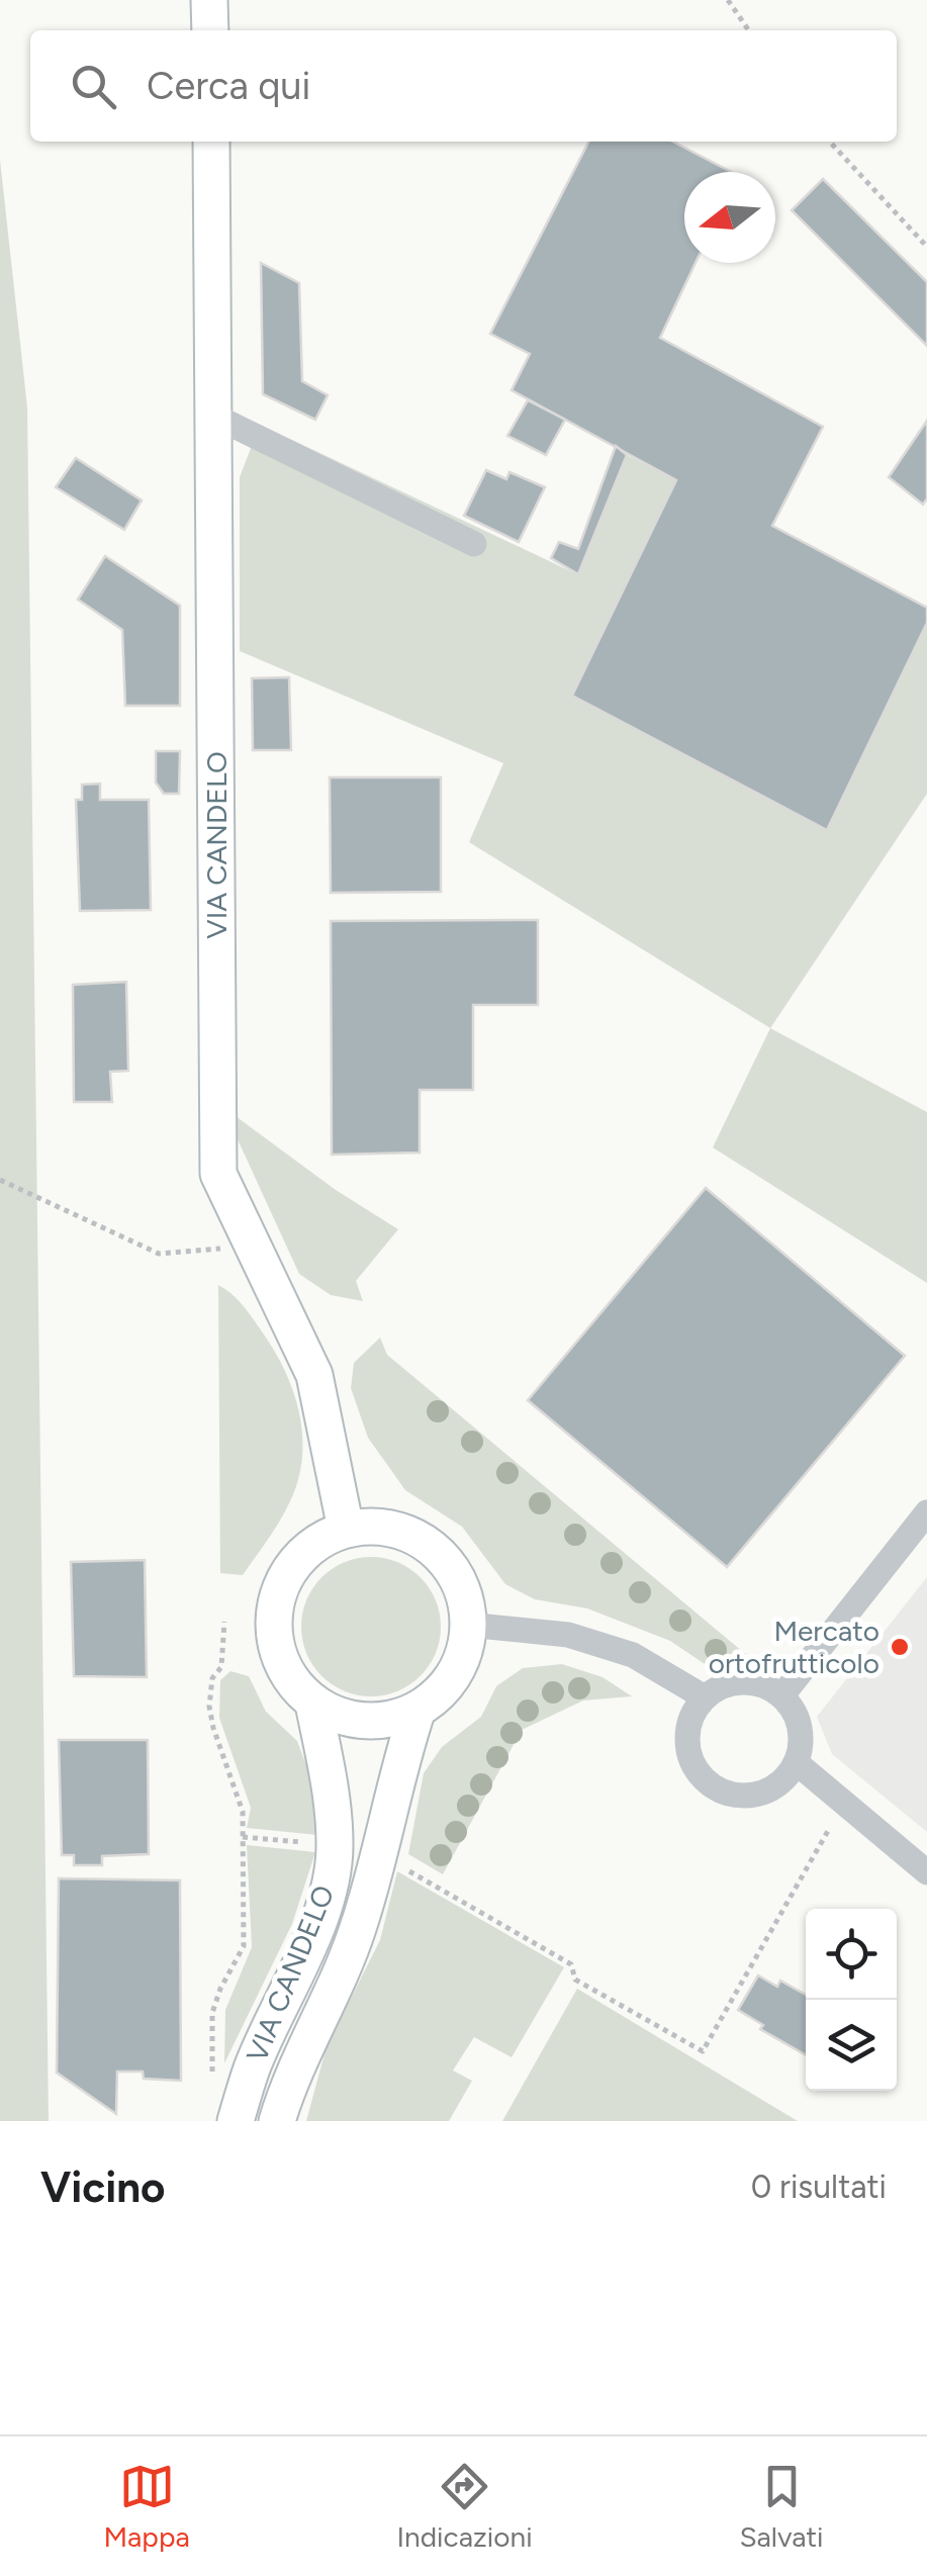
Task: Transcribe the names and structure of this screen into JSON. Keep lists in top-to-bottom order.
{
  "streets": {
    "street": ["VIA CANDELO"]
  },
  "places": ["Mercato ortofrutticolo"],
  "north": "left",
  "page": {
    "search": "Cerca qui",
    "heading": ["Vicino", "0 risultati"],
    "nav": ["Mappa", "Indicazioni", "Salvati"]
  }
}
